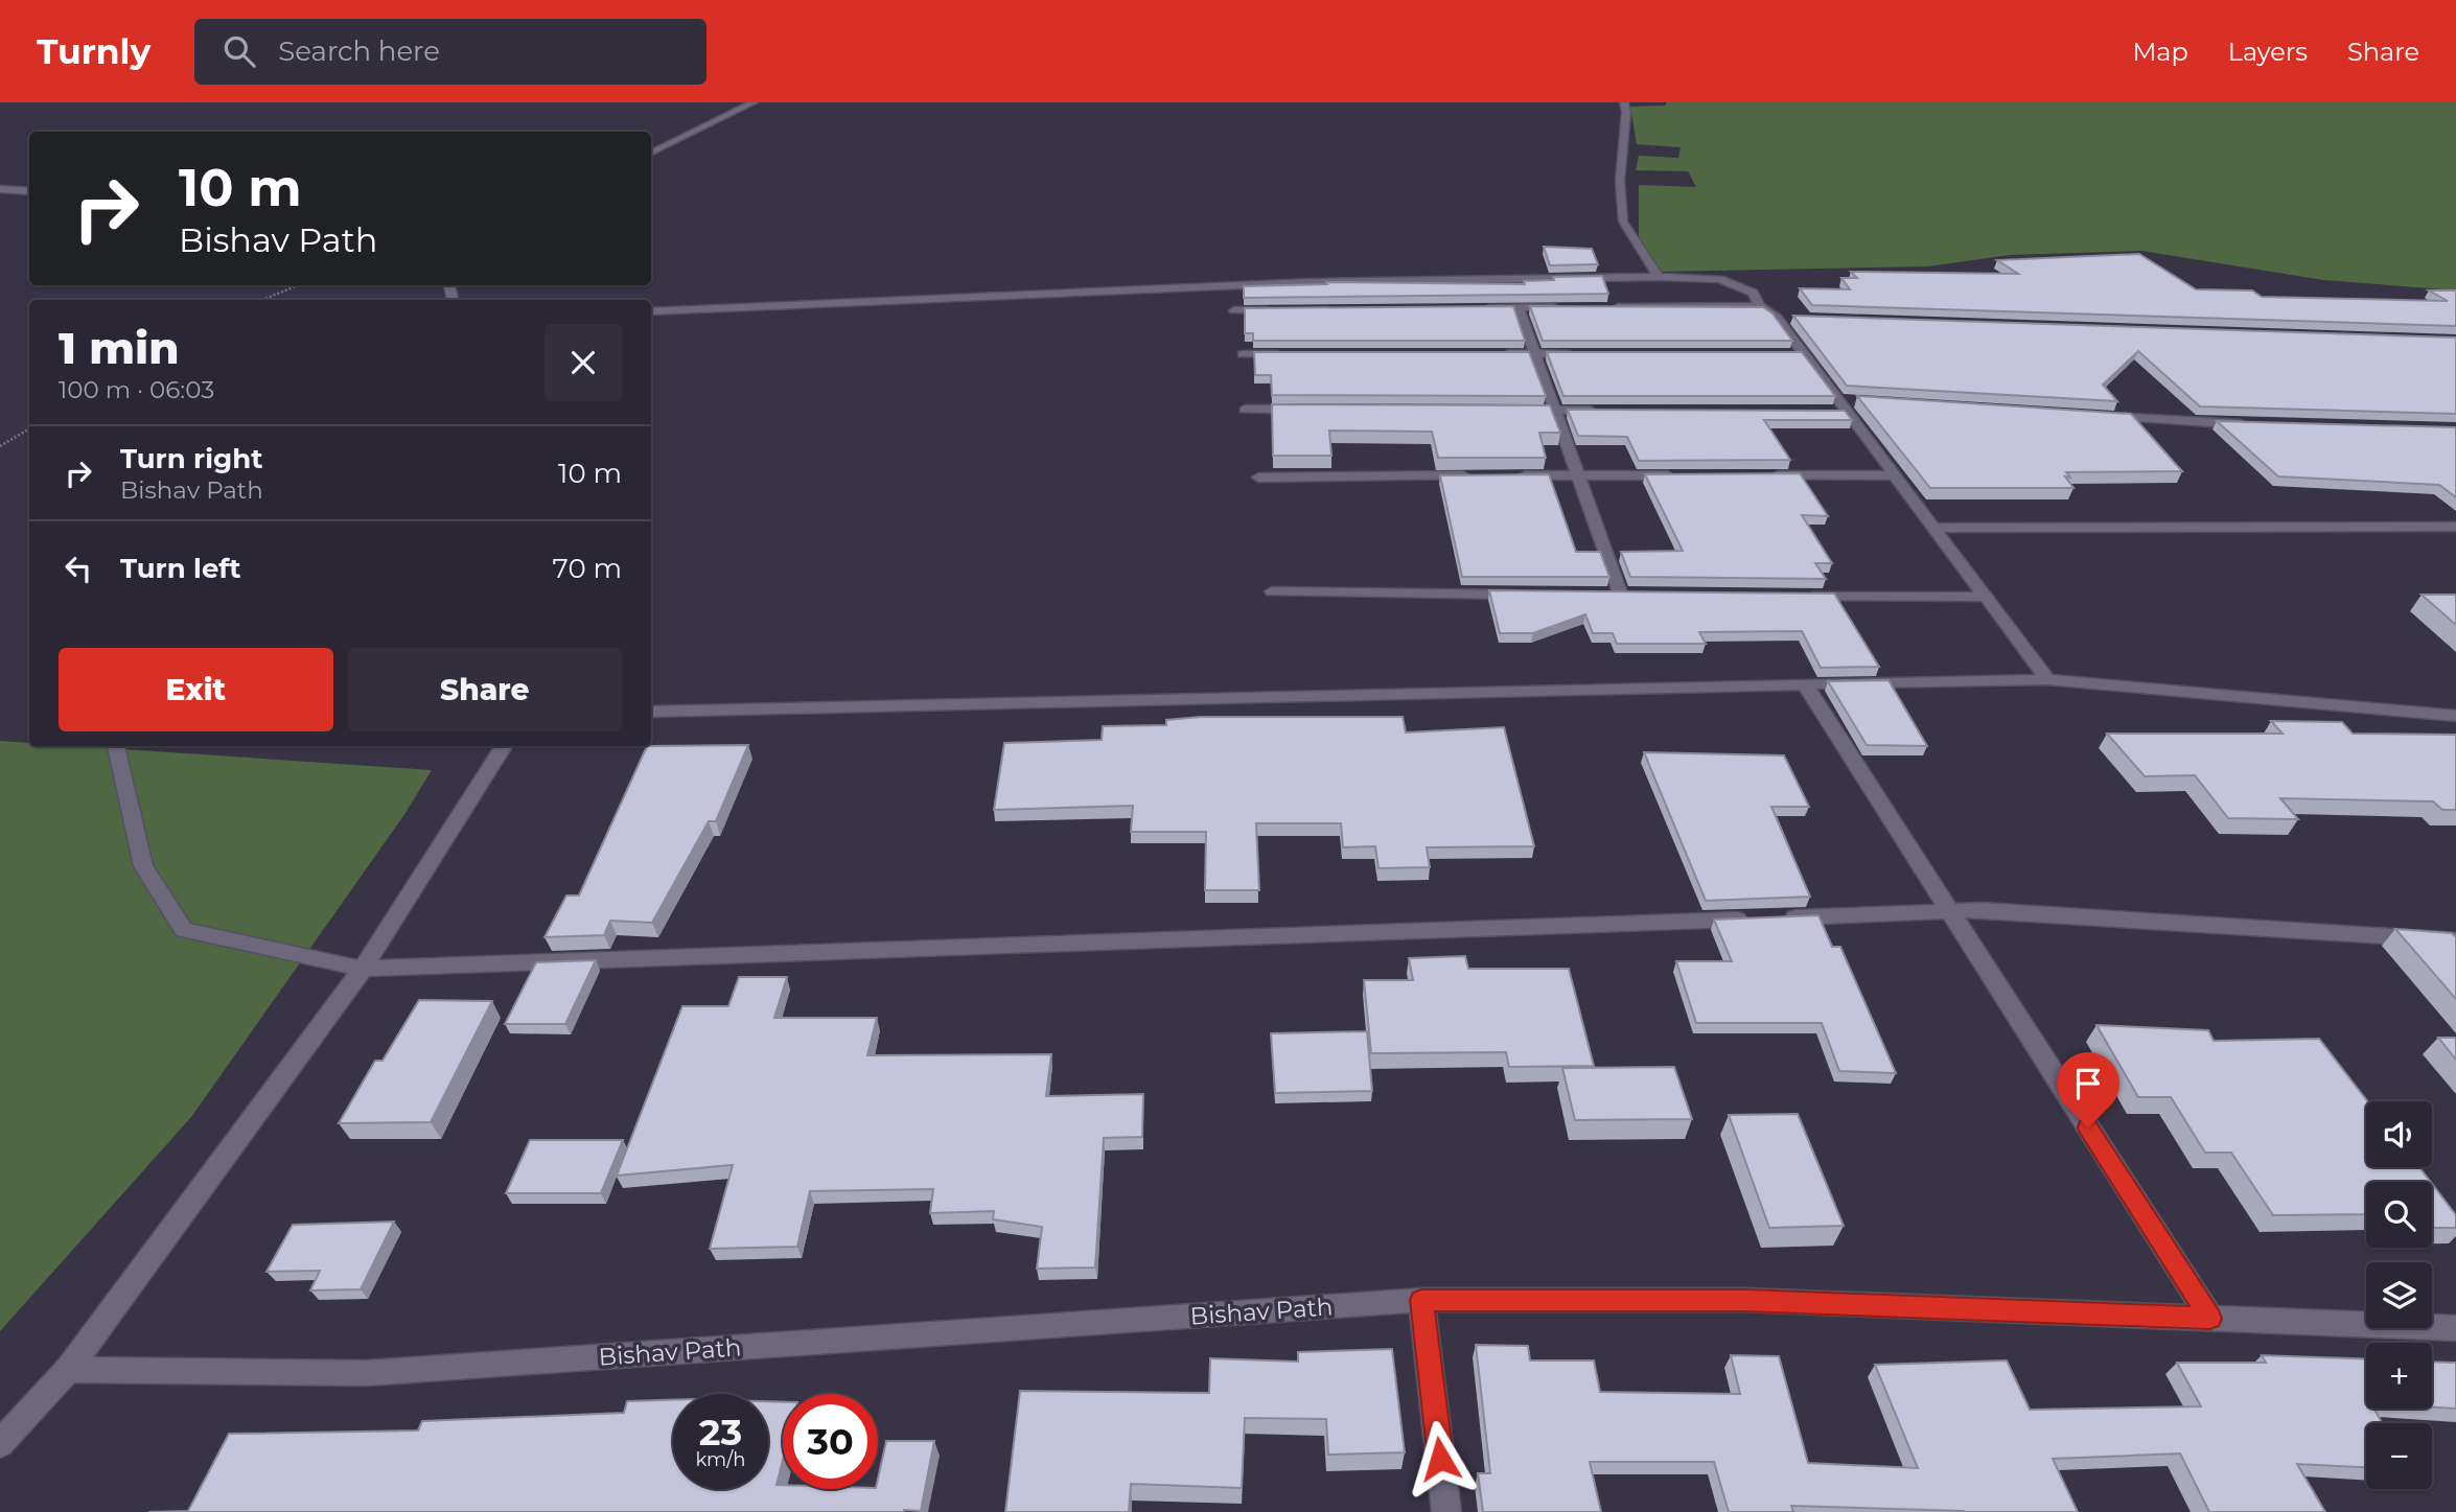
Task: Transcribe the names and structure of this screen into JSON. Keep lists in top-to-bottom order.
{
  "streets": {
    "street": ["Bishav Path"]
  },
  "page": {
    "header": "Turnly",
    "search": "Search here",
    "nav": ["Map", "Layers", "Share"],
    "turn": ["10 m", "Bishav Path"],
    "heading": ["1 min", "100 m · 06:03"],
    "list": [
      {
        "name": "Turn right",
        "note": "Bishav Path",
        "value": "10 m"
      },
      {
        "name": "Turn left",
        "value": "70 m"
      }
    ],
    "buttons": ["Exit", "Share"],
    "map_buttons": ["+", "−"],
    "speed": "23 km/h",
    "limit": "30"
  }
}
